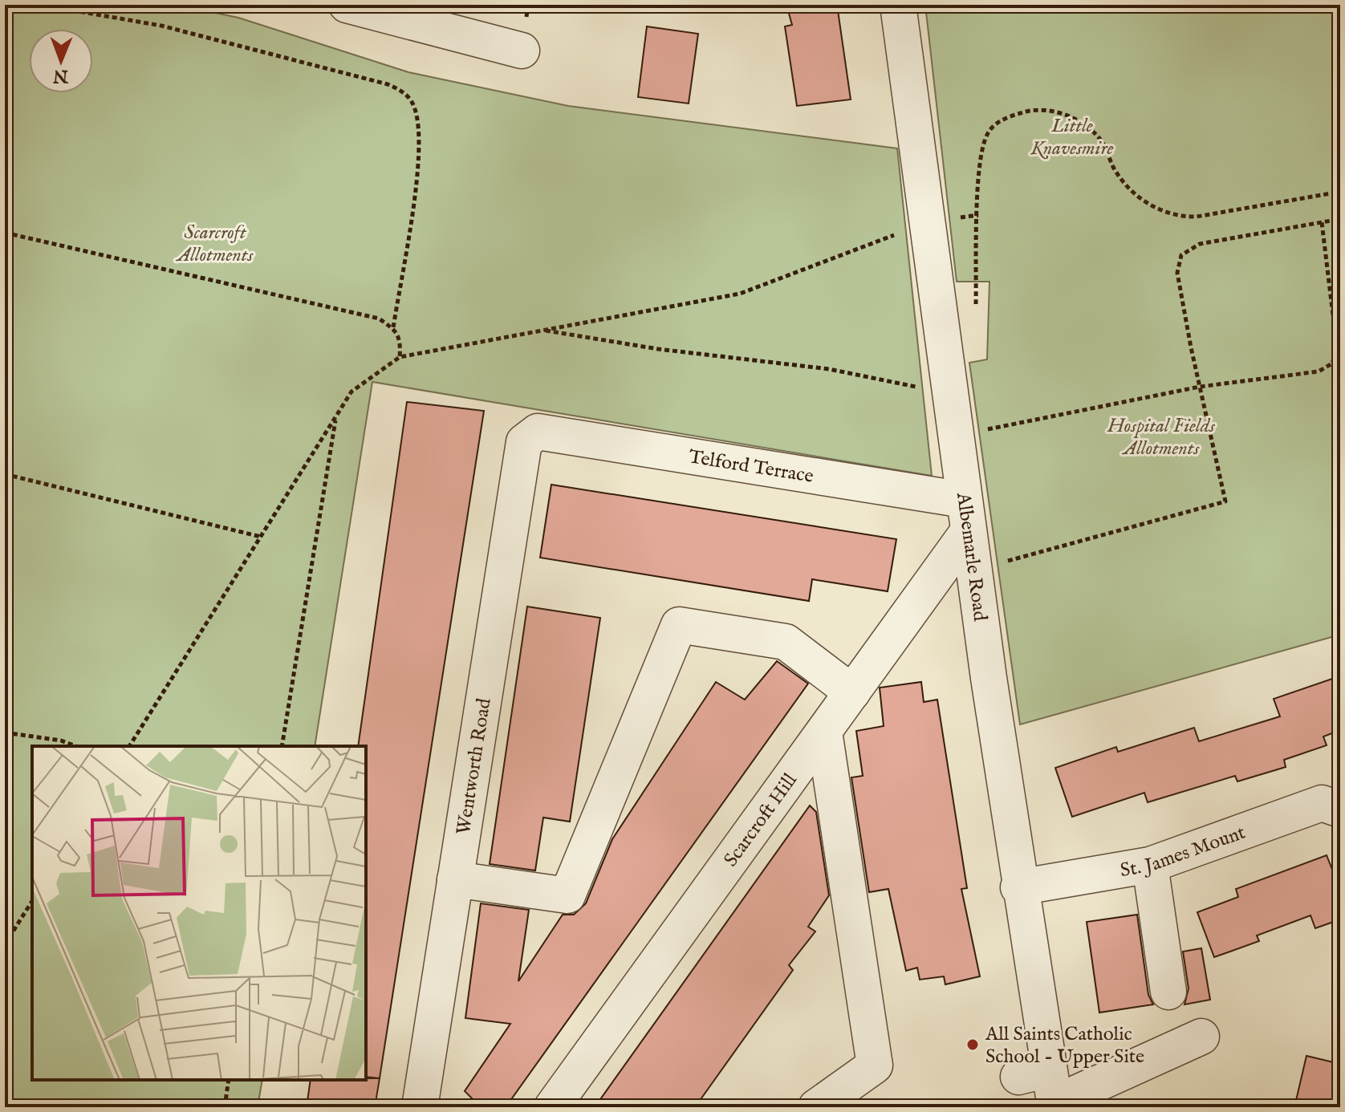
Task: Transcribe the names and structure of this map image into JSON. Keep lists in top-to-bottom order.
{
  "streets": {
    "street": [
      "Telford Terrace",
      "Albemarle Road",
      "Wentworth Road",
      "Scarcroft Hill",
      "St. James Mount"
    ]
  },
  "crossings": [
    ["Telford Terrace", "Albemarle Road"],
    ["Telford Terrace", "Wentworth Road"],
    ["Telford Terrace", "Scarcroft Hill"],
    ["Albemarle Road", "Scarcroft Hill"],
    ["Albemarle Road", "St. James Mount"]
  ],
  "parks": ["Little Knavesmire", "Scarcroft Allotments", "Hospital Fields Allotments"],
  "places": ["All Saints Catholic School - Upper Site"],
  "north": "bottom"
}
